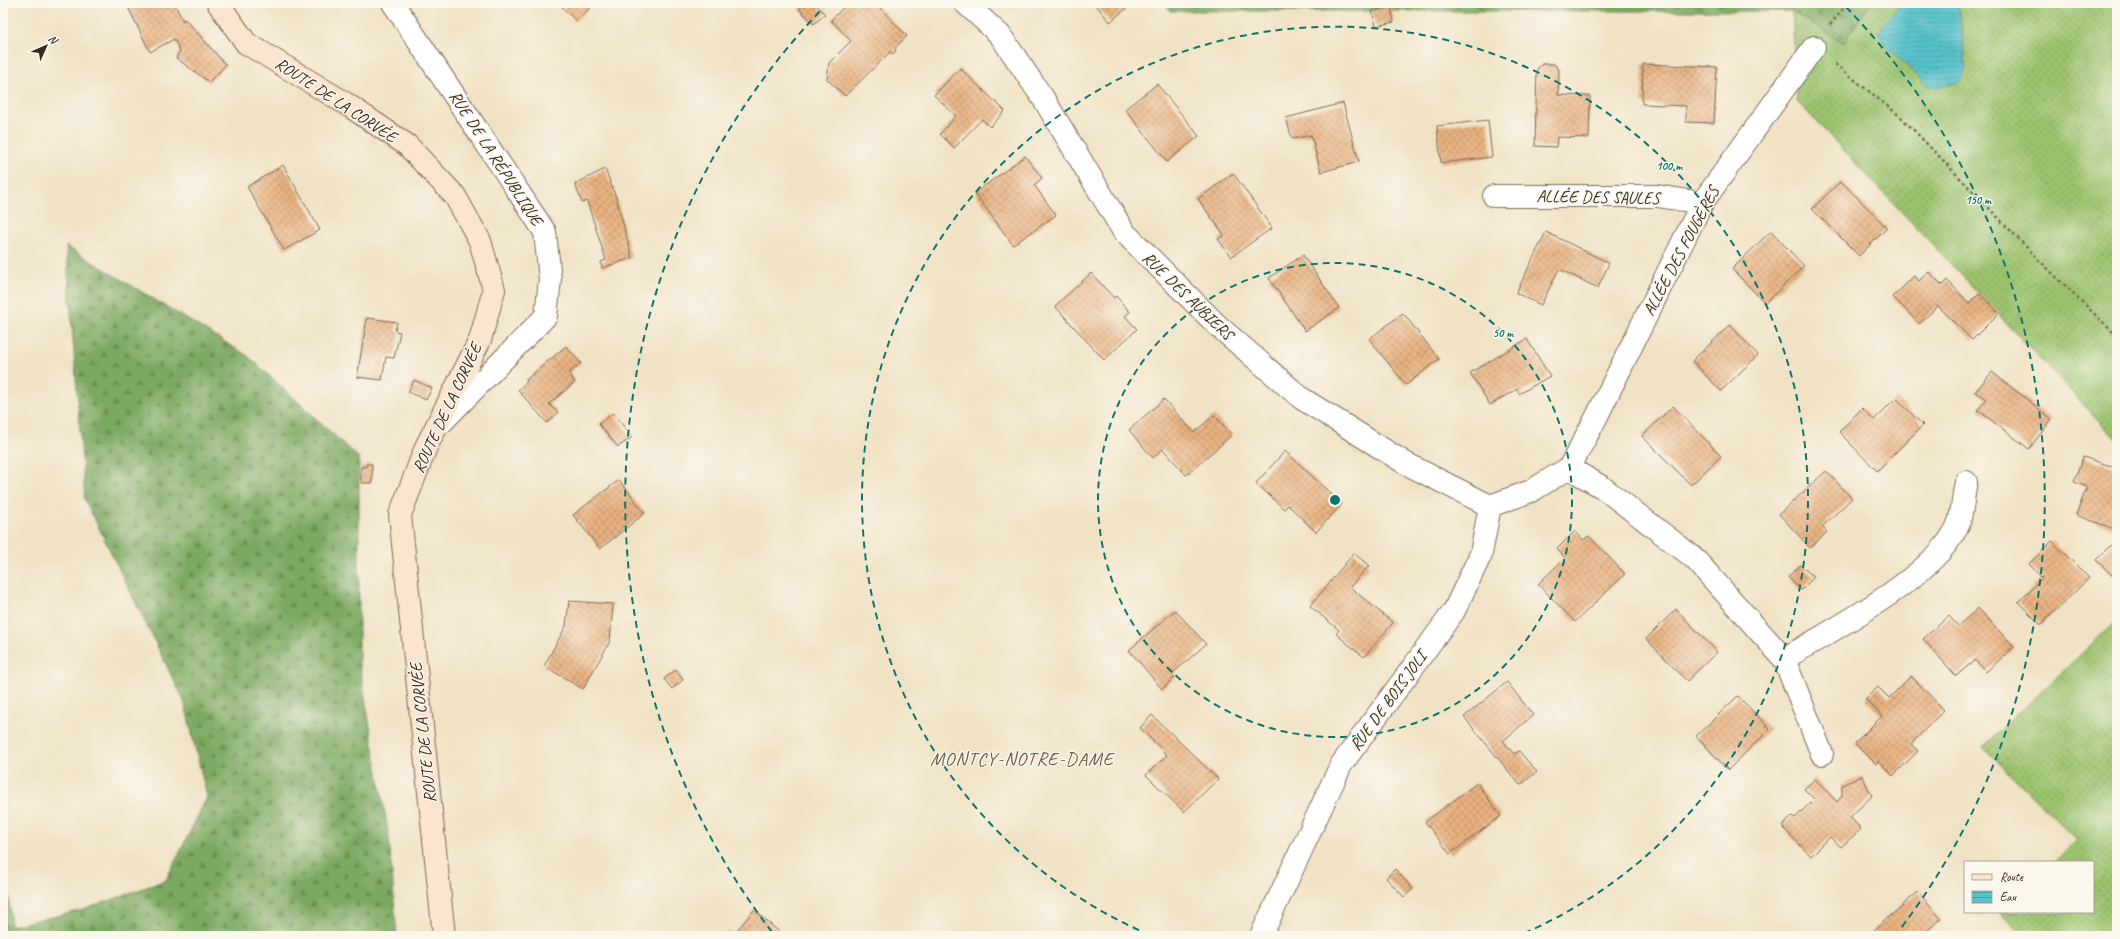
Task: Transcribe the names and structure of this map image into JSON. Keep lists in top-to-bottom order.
{
  "streets": {
    "street": [
      "ROUTE DE LA CORVÉE",
      "RUE DE LA RÉPUBLIQUE",
      "ALLÉE DES SAULES",
      "ALLÉE DES FOUGÈRES",
      "RUE DES AUBIERS",
      "RUE DE BOIS JOLI"
    ]
  },
  "crossings": [
    ["ROUTE DE LA CORVÉE", "RUE DE LA RÉPUBLIQUE"],
    ["ALLÉE DES SAULES", "ALLÉE DES FOUGÈRES"],
    ["ALLÉE DES FOUGÈRES", "RUE DES AUBIERS"],
    ["ALLÉE DES FOUGÈRES", "RUE DE BOIS JOLI"],
    ["RUE DES AUBIERS", "RUE DE BOIS JOLI"]
  ],
  "districts": ["MONTCY-NOTRE-DAME"],
  "legend": ["Route", "Eau"],
  "north": "top right",
  "rings": ["100 m", "150 m", "50 m"]
}
